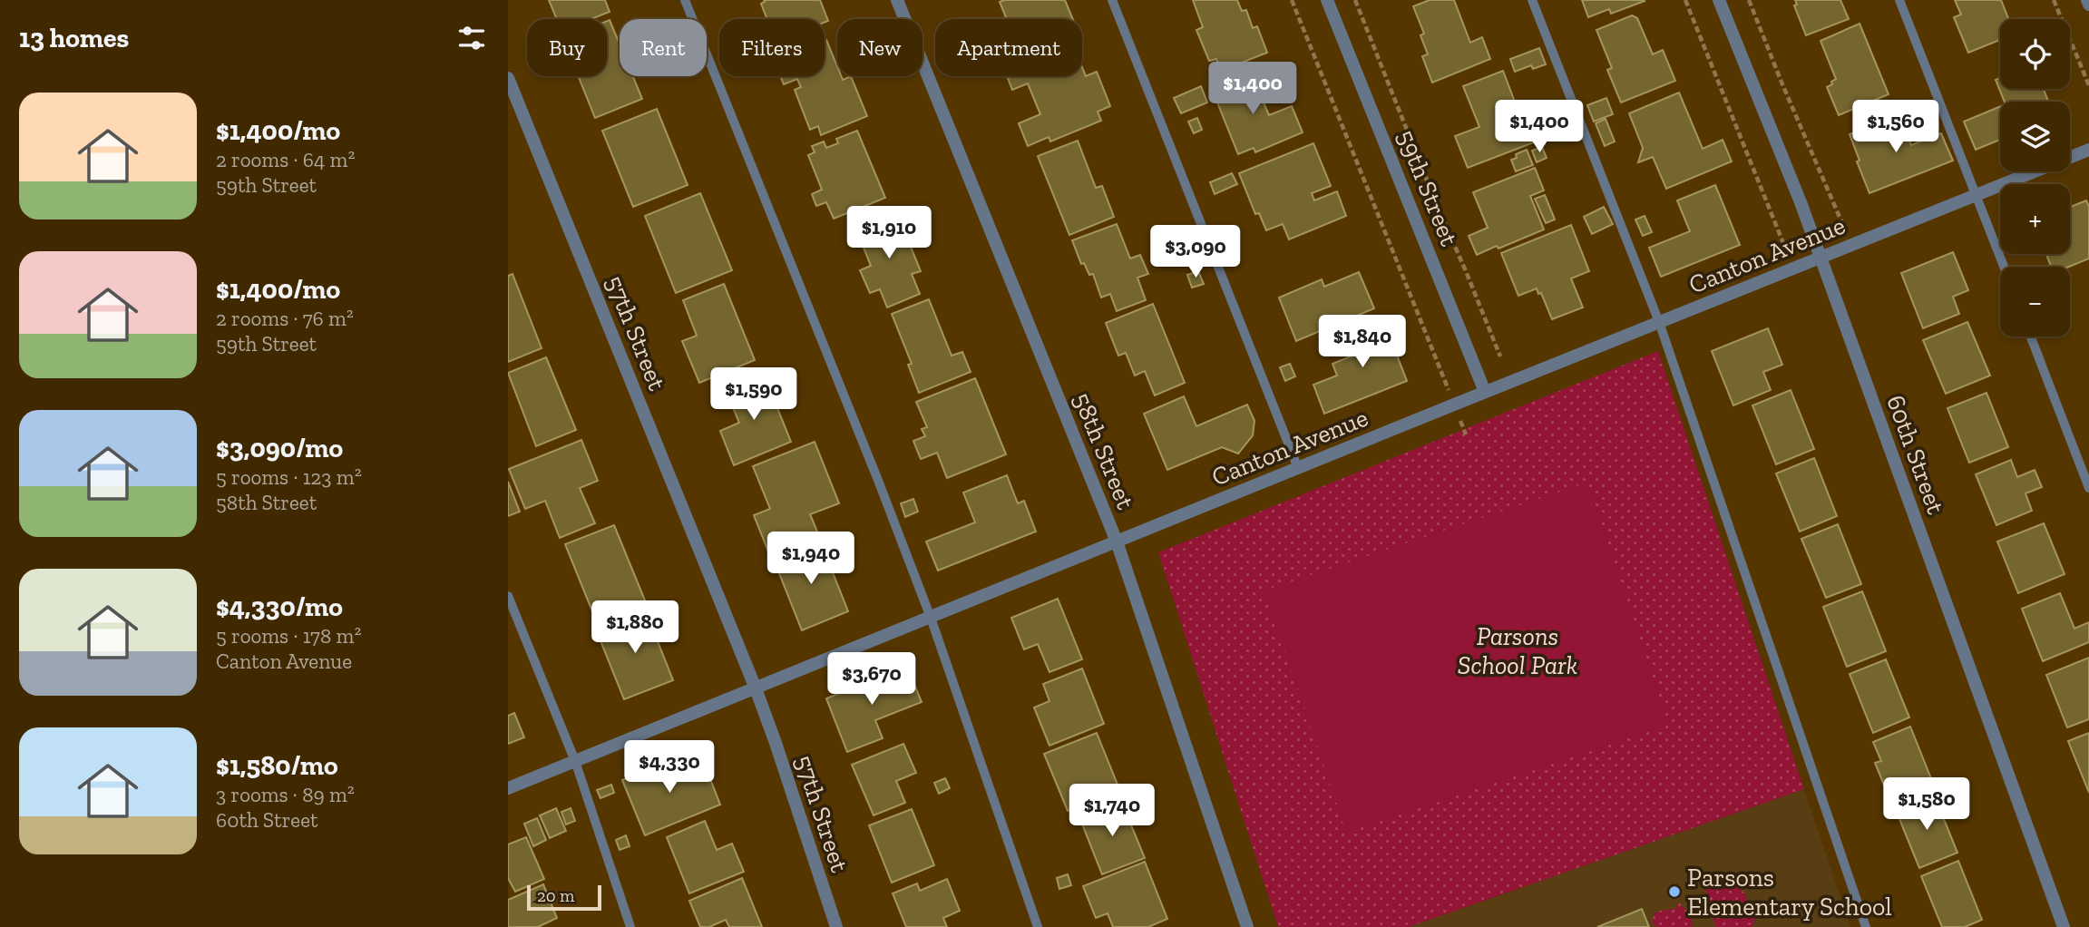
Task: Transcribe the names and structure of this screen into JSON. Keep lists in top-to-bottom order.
{
  "streets": {
    "street": [
      "59th Street",
      "Canton Avenue",
      "57th Street",
      "58th Street",
      "60th Street"
    ]
  },
  "crossings": [
    ["59th Street", "Canton Avenue"],
    ["Canton Avenue", "57th Street"],
    ["Canton Avenue", "58th Street"],
    ["Canton Avenue", "60th Street"]
  ],
  "parks": ["Parsons School Park"],
  "places": ["Parsons Elementary School"],
  "scale_bar": "20 m",
  "page": {
    "heading": "13 homes",
    "map_buttons": ["+", "−"],
    "chip": [
      "Buy",
      "Rent",
      "Filters",
      "New",
      "Apartment"
    ],
    "price": [
      "$1,400",
      "$1,400",
      "$1,560",
      "$1,910",
      "$3,090",
      "$1,840",
      "$1,590",
      "$1,940",
      "$1,880",
      "$3,670",
      "$4,330",
      "$1,580",
      "$1,740"
    ],
    "list": [
      {
        "name": "$1,400/mo",
        "note": "2 rooms · 64 m² · 59th Street"
      },
      {
        "name": "$1,400/mo",
        "note": "2 rooms · 76 m² · 59th Street"
      },
      {
        "name": "$3,090/mo",
        "note": "5 rooms · 123 m² · 58th Street"
      },
      {
        "name": "$4,330/mo",
        "note": "5 rooms · 178 m² · Canton Avenue"
      },
      {
        "name": "$1,580/mo",
        "note": "3 rooms · 89 m² · 60th Street"
      }
    ],
    "scale": "20 m"
  }
}
